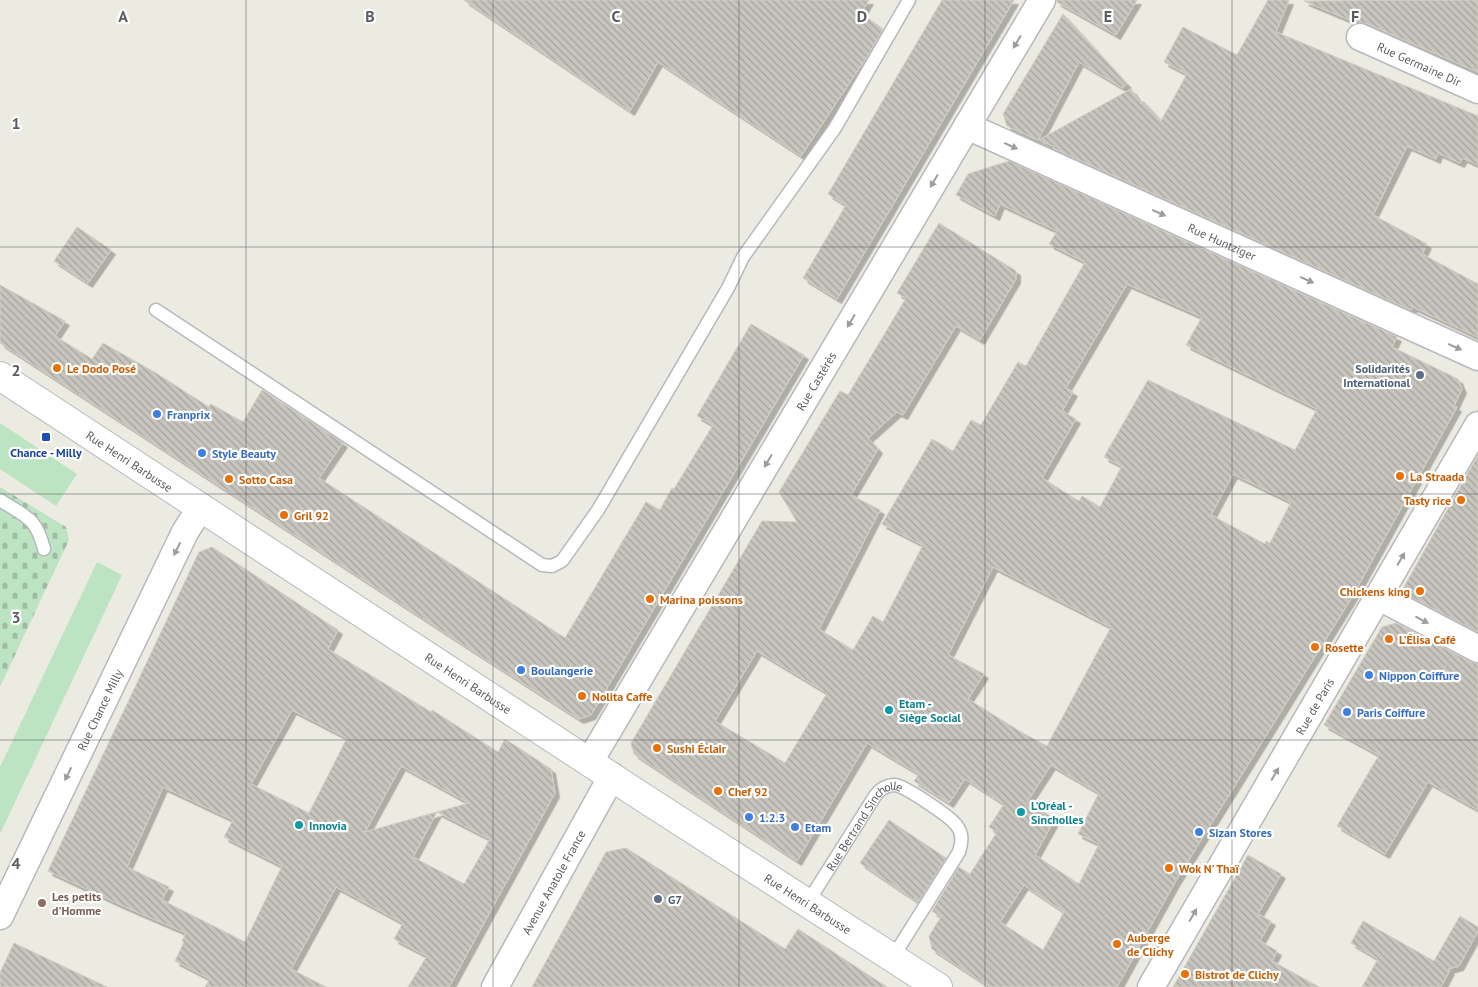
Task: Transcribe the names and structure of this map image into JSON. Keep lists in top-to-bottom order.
{
  "streets": {
    "street": [
      "Rue Germaine Dir",
      "Rue Huntziger",
      "Rue Castérès",
      "Rue Henri Barbusse",
      "Rue de Paris",
      "Rue Chance Milly",
      "Avenue Anatole France"
    ],
    "lane": ["Rue Bertrand Sincholle"]
  },
  "crossings": [
    ["Rue Huntziger", "Rue Castérès"],
    ["Rue Castérès", "Rue Henri Barbusse"],
    ["Rue Henri Barbusse", "Rue Chance Milly"],
    ["Rue Henri Barbusse", "Rue Bertrand Sincholle"],
    ["Rue Henri Barbusse", "Avenue Anatole France"]
  ],
  "one_way": [
    "Rue Huntziger",
    "Rue Castérès",
    "Rue de Paris",
    "Rue Chance Milly"
  ],
  "places": {
    "other": [
      "Le Dodo Posé",
      "Solidarités International",
      "Franprix",
      "Style Beauty",
      "La Straada",
      "Sotto Casa",
      "Tasty rice",
      "Gril 92",
      "Chickens king",
      "Marina poissons",
      "L'Élisa Café",
      "Rosette",
      "Boulangerie",
      "Nippon Coiffure",
      "Nolita Caffe",
      "Etam - Siège Social",
      "Paris Coiffure",
      "Sushi Éclair",
      "Chef 92",
      "L'Oréal - Sincholles",
      "1.2.3",
      "Innovia",
      "Etam",
      "Sizan Stores",
      "Wok N' Thaï",
      "G7",
      "Les petits d'Homme",
      "Auberge de Clichy",
      "Bistrot de Clichy"
    ],
    "transit": ["Chance - Milly"]
  },
  "grid": {
    "columns": [
      "A",
      "B",
      "C",
      "D",
      "E",
      "F"
    ],
    "rows": [
      "1",
      "2",
      "3",
      "4"
    ]
  }
}
